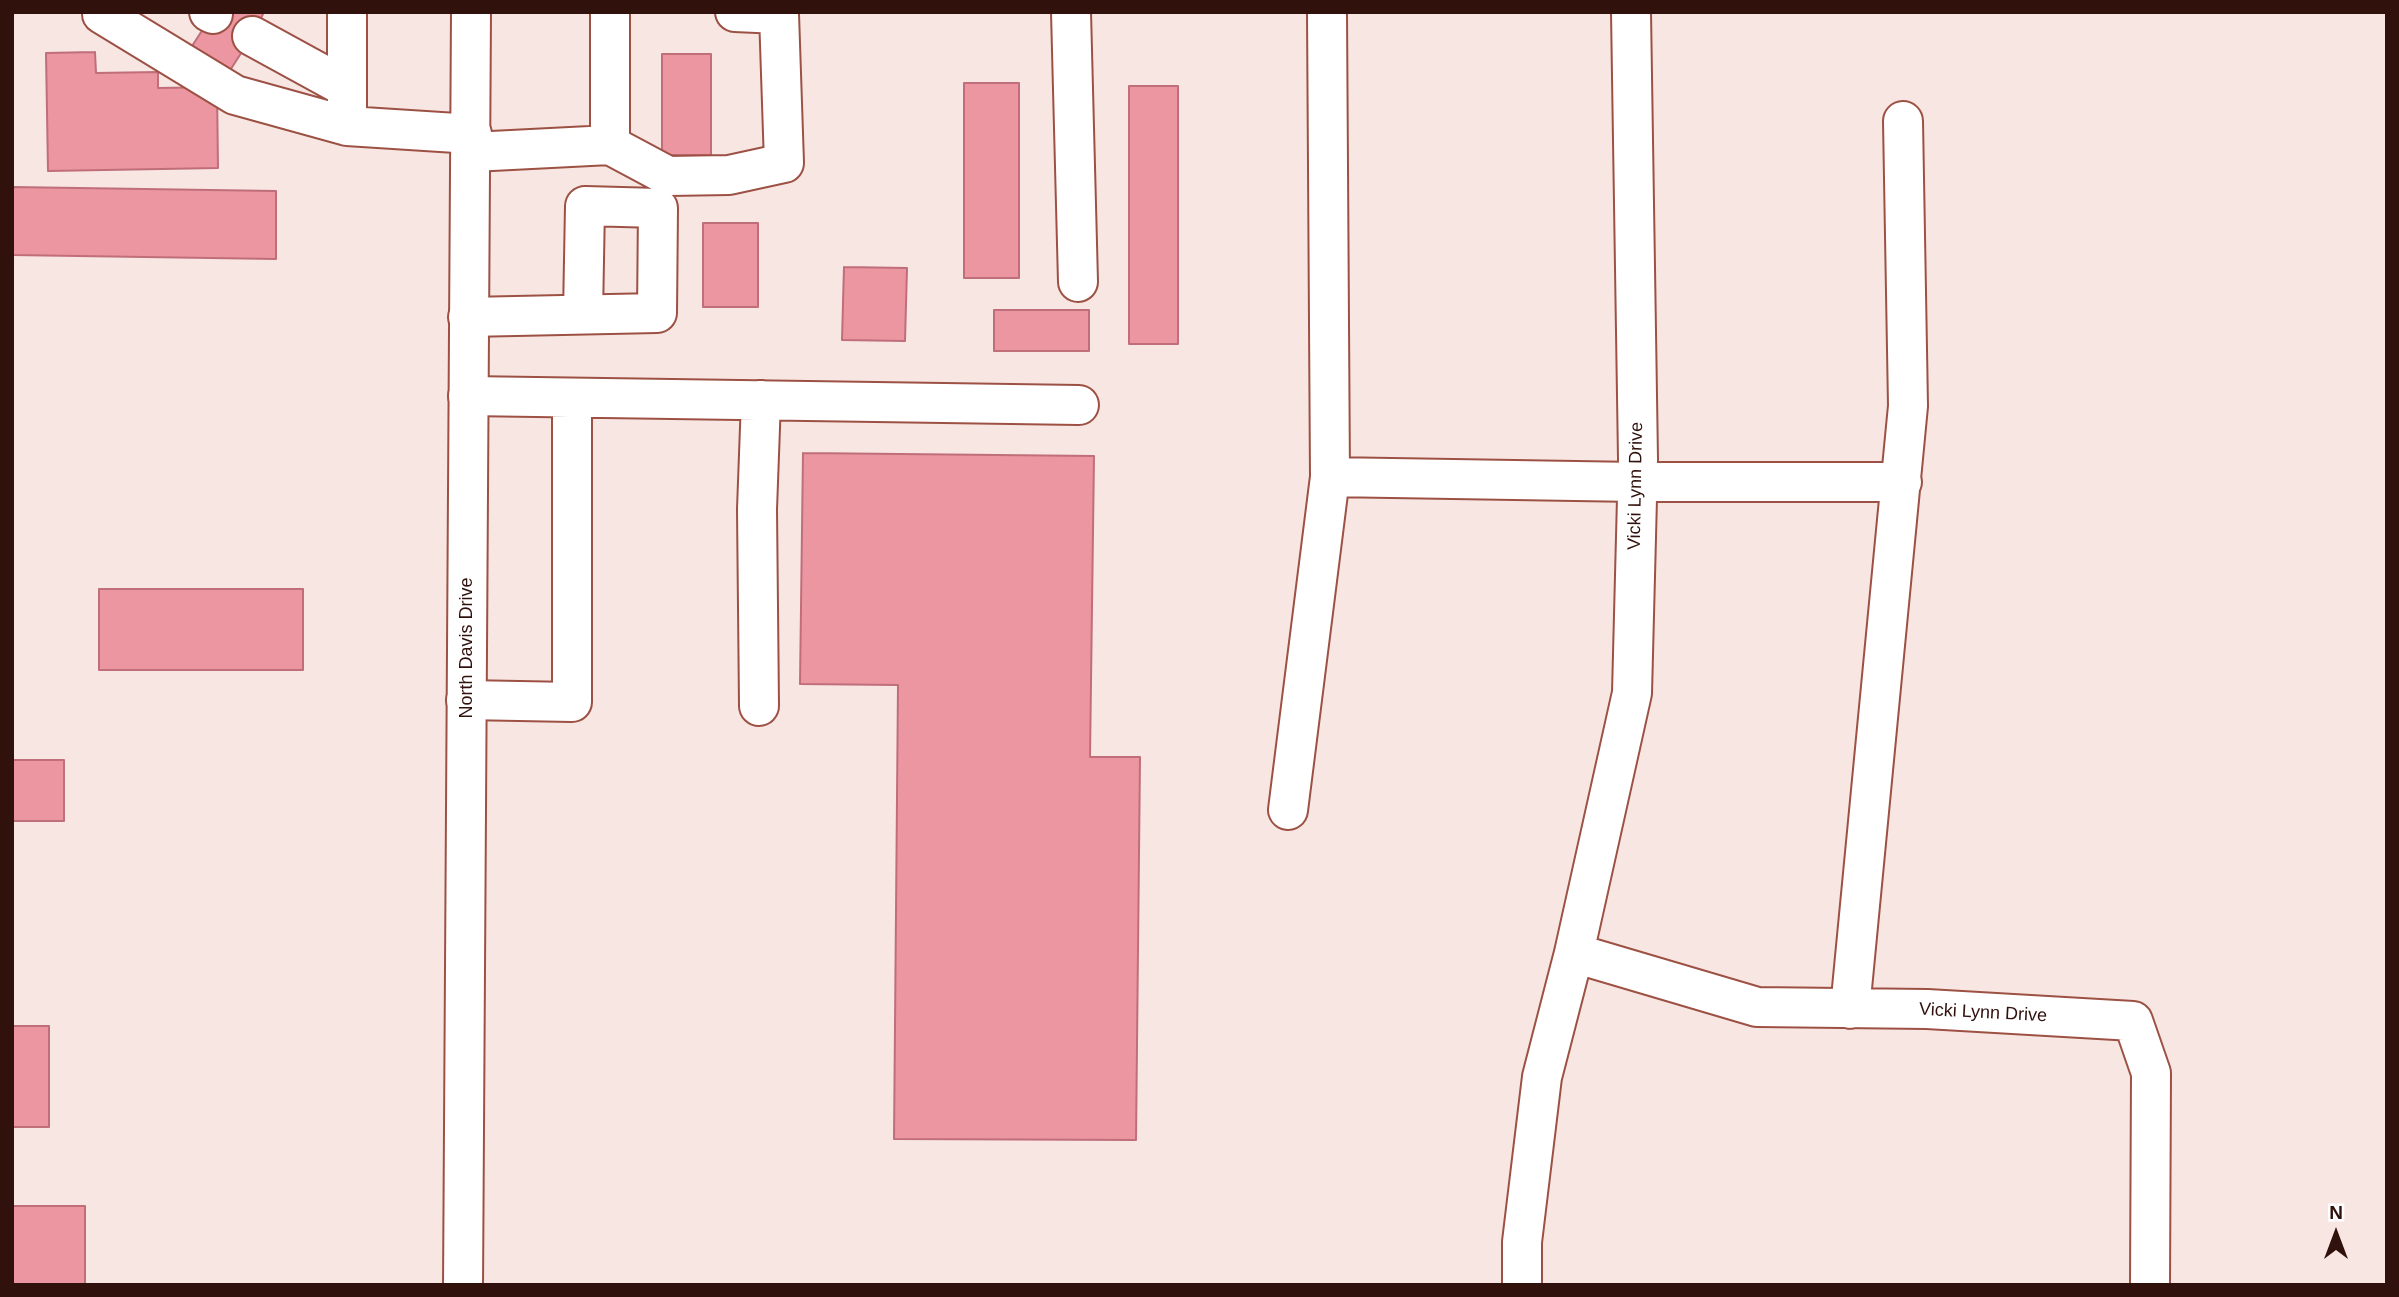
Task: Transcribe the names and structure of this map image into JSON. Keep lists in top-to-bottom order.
{
  "streets": {
    "street": ["Vicki Lynn Drive", "North Davis Drive"]
  },
  "north": "top"
}
